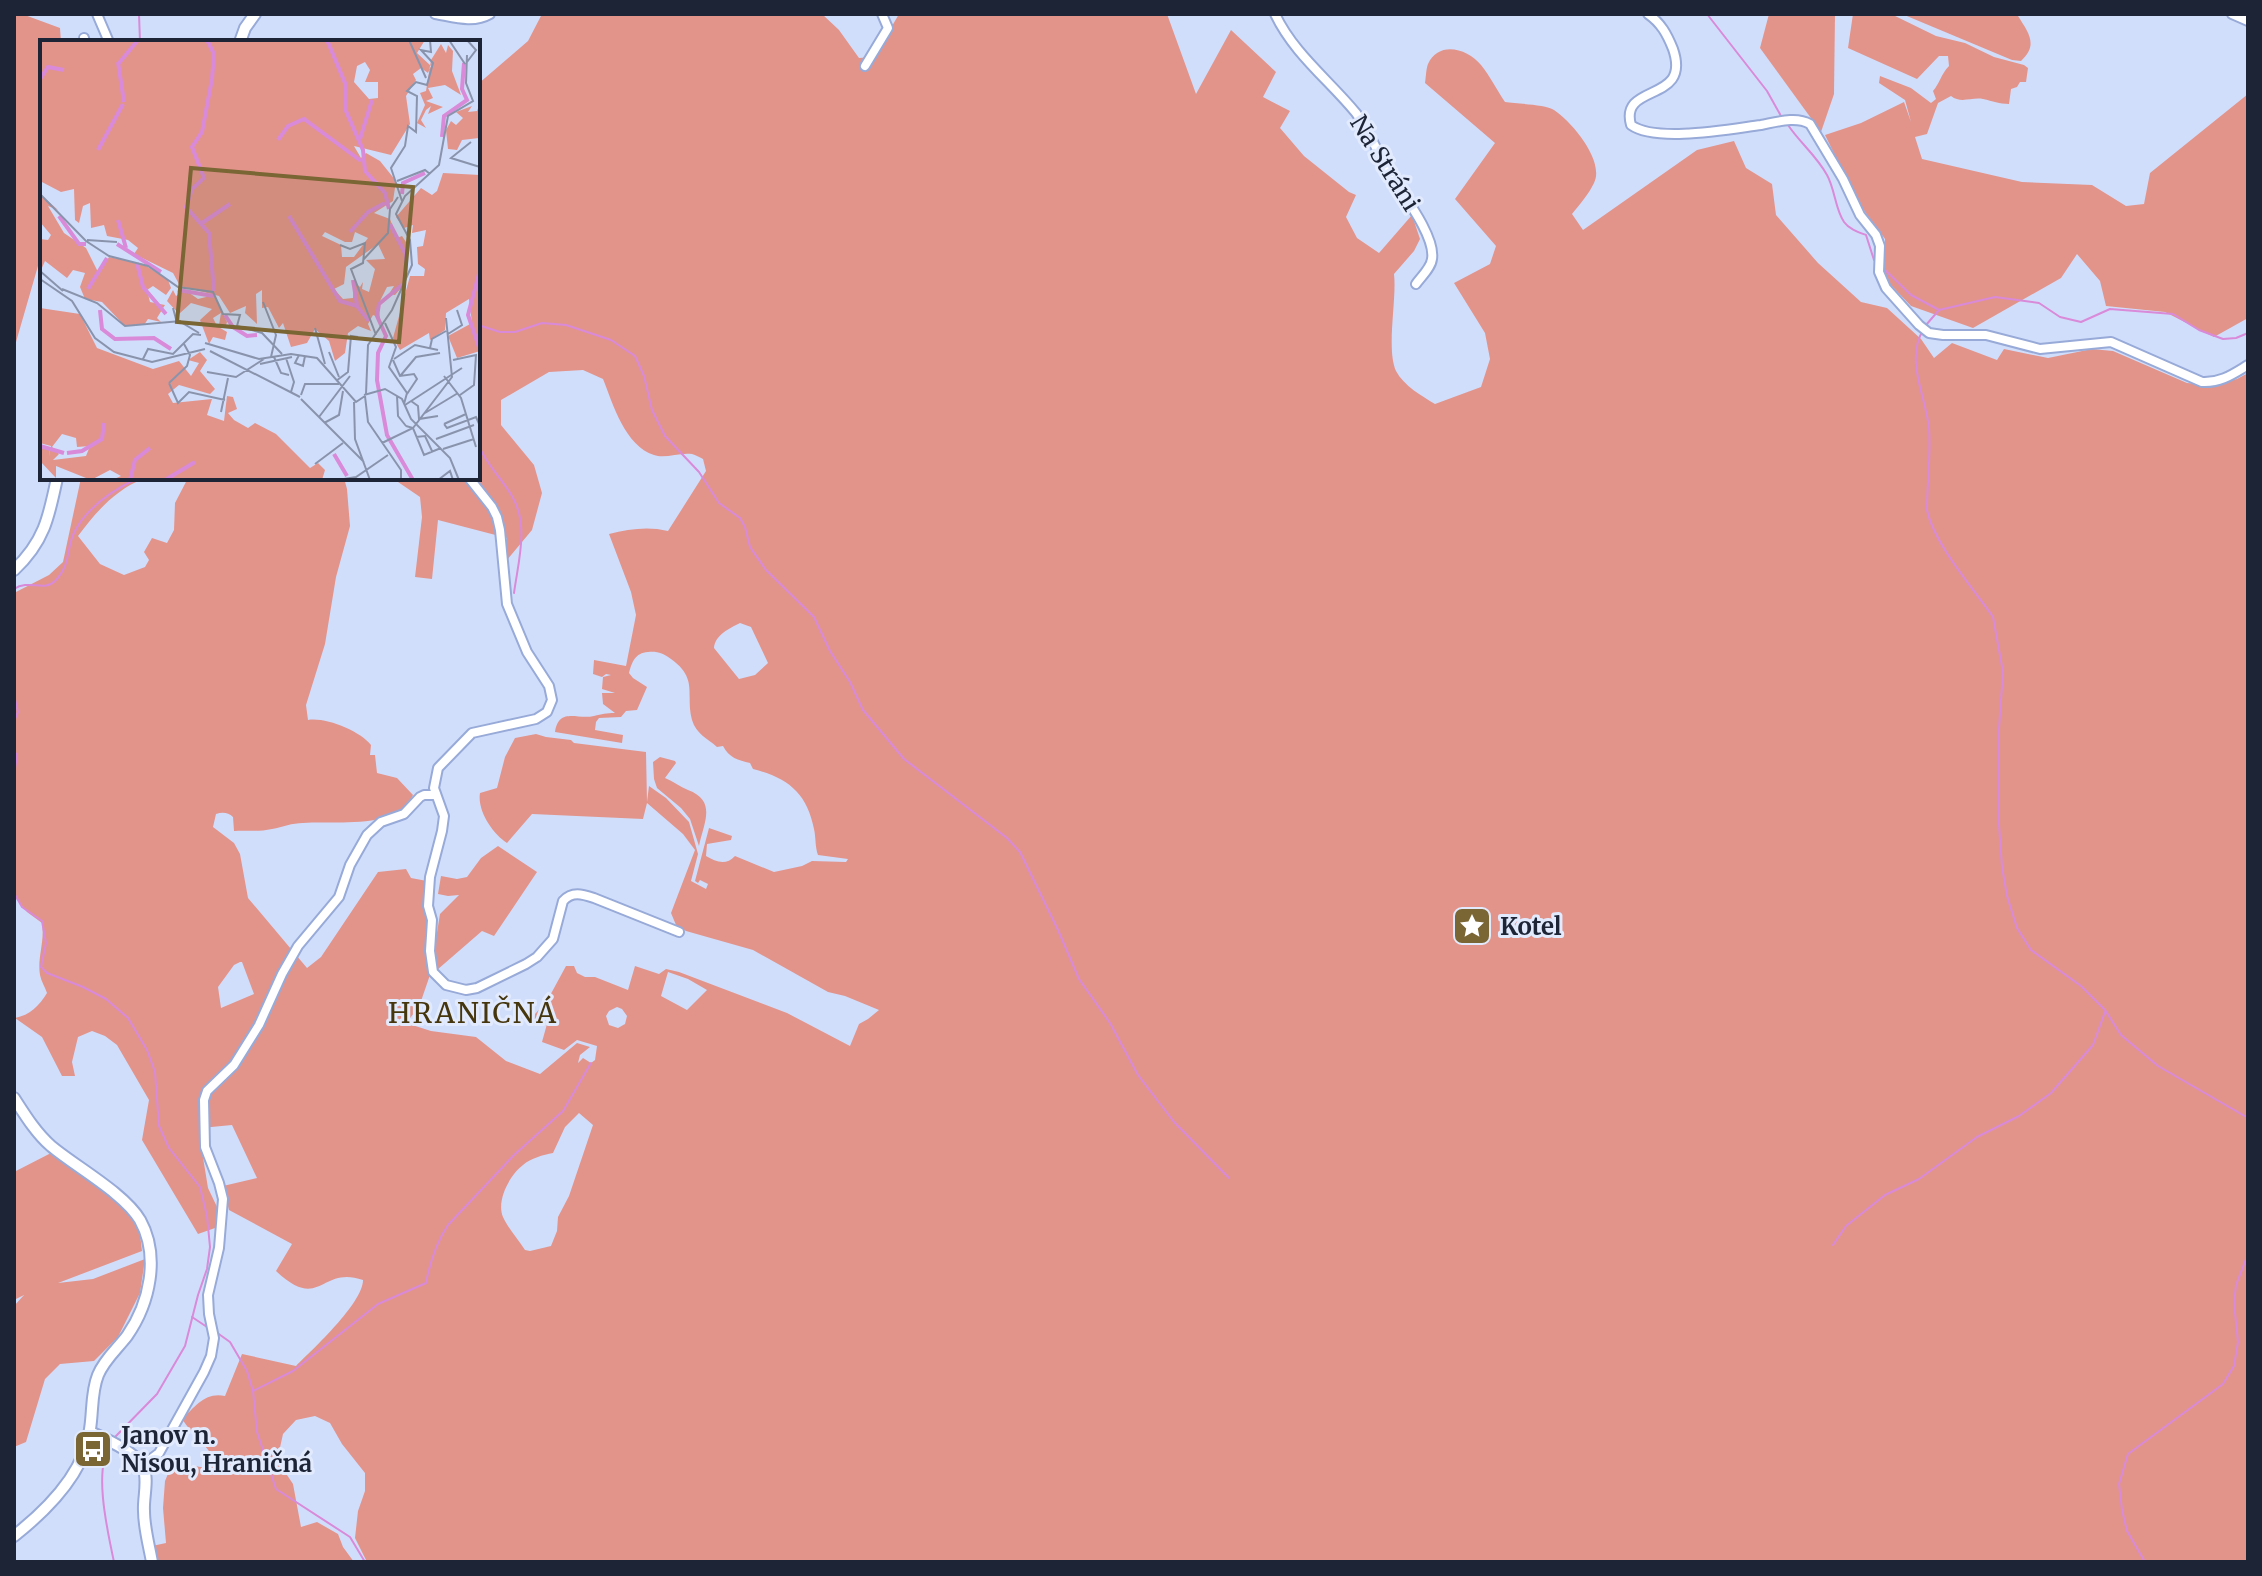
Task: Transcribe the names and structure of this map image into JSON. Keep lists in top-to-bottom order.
{
  "streets": {
    "street": ["Na Stráni"]
  },
  "districts": ["HRANIČNÁ"],
  "places": {
    "place": ["Kotel"],
    "bus stop": ["Janov n. Nisou, Hraničná"]
  }
}
